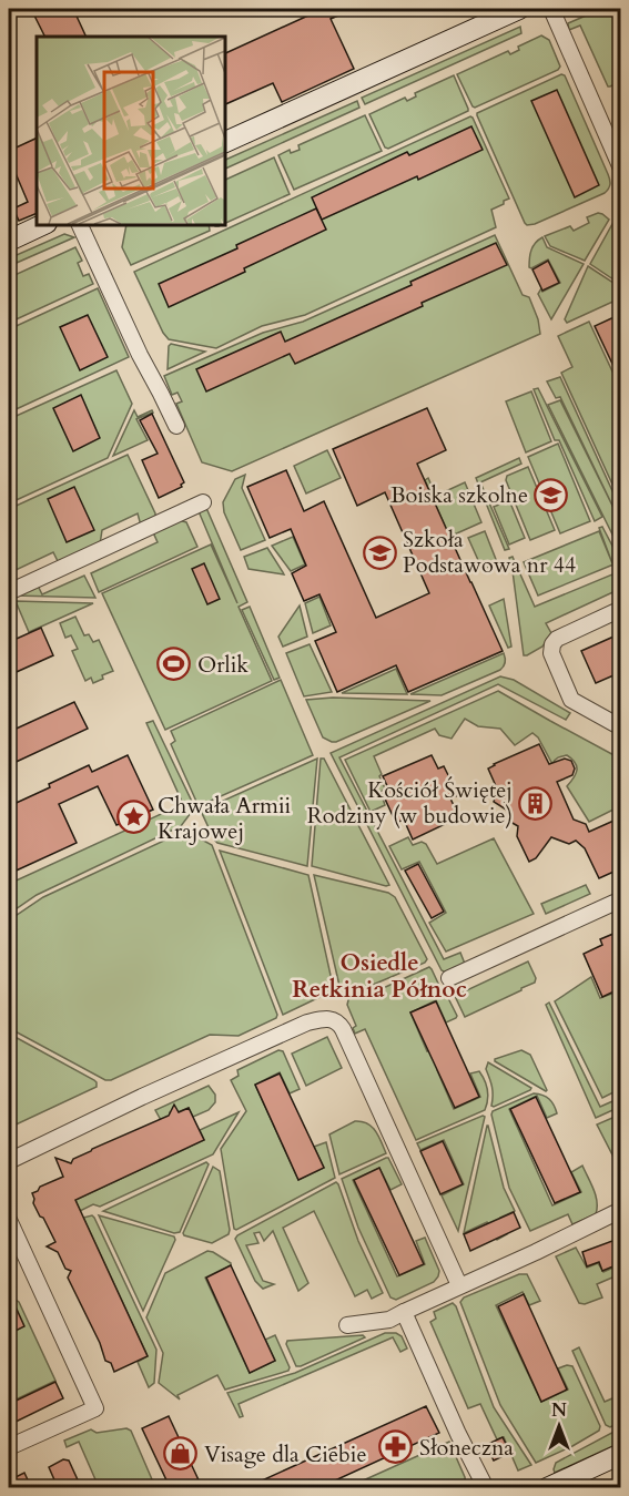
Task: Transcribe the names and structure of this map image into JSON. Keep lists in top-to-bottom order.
{
  "districts": ["Osiedle Retkinia Północ"],
  "places": {
    "school or university": ["Boiska szkolne", "Szkoła Podstawowa nr 44"],
    "sports": ["Orlik"],
    "building": ["Kościół Świętej Rodziny (w budowie)"],
    "place": ["Chwała Armii Krajowej"],
    "pharmacy": ["Słoneczna"],
    "shop": ["Visage dla Ciebie"]
  },
  "north": "top"
}
